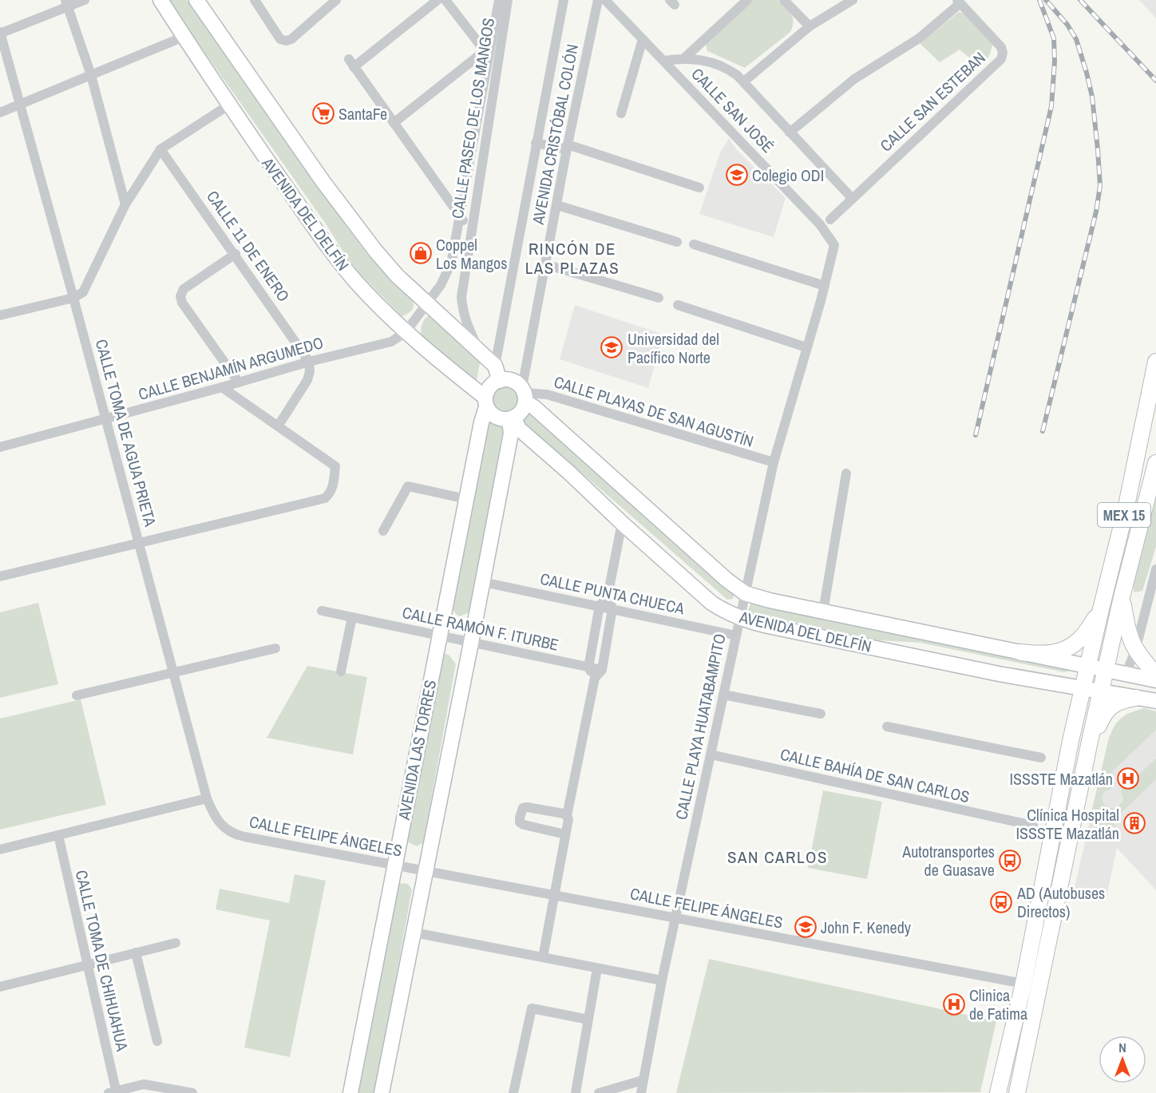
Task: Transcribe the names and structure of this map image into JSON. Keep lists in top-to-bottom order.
{
  "streets": {
    "main road": ["MEX 15"],
    "street": [
      "CALLE SAN ESTEBAN",
      "CALLE SAN JOSÉ",
      "CALLE PASEO DE LOS MANGOS",
      "AVENIDA CRISTÓBAL COLÓN",
      "AVENIDA DEL DELFÍN",
      "CALLE 11 DE ENERO",
      "CALLE BENJAMÍN ARGUMEDO",
      "CALLE PLAYAS DE SAN AGUSTÍN",
      "CALLE TOMA DE AGUA PRIETA",
      "CALLE PUNTA CHUECA",
      "CALLE RAMÓN F. ITURBE",
      "CALLE PLAYA HUATABAMPITO",
      "AVENIDA LAS TORRES",
      "CALLE BAHÍA DE SAN CARLOS",
      "CALLE FELIPE ÁNGELES",
      "CALLE TOMA DE CHIHUAHUA"
    ]
  },
  "crossings": [
    ["CALLE SAN JOSÉ", "CALLE PLAYA HUATABAMPITO"],
    ["CALLE PASEO DE LOS MANGOS", "CALLE BENJAMÍN ARGUMEDO"],
    ["AVENIDA CRISTÓBAL COLÓN", "AVENIDA DEL DELFÍN"],
    ["AVENIDA CRISTÓBAL COLÓN", "CALLE PLAYAS DE SAN AGUSTÍN"],
    ["AVENIDA CRISTÓBAL COLÓN", "AVENIDA LAS TORRES"],
    ["AVENIDA DEL DELFÍN", "CALLE BENJAMÍN ARGUMEDO"],
    ["AVENIDA DEL DELFÍN", "CALLE PLAYAS DE SAN AGUSTÍN"],
    ["AVENIDA DEL DELFÍN", "MEX 15"],
    ["AVENIDA DEL DELFÍN", "CALLE PLAYA HUATABAMPITO"],
    ["AVENIDA DEL DELFÍN", "AVENIDA LAS TORRES"],
    ["CALLE 11 DE ENERO", "CALLE BENJAMÍN ARGUMEDO"],
    ["CALLE BENJAMÍN ARGUMEDO", "CALLE TOMA DE AGUA PRIETA"],
    ["CALLE PLAYAS DE SAN AGUSTÍN", "CALLE PLAYA HUATABAMPITO"],
    ["CALLE PLAYAS DE SAN AGUSTÍN", "AVENIDA LAS TORRES"],
    ["CALLE TOMA DE AGUA PRIETA", "CALLE FELIPE ÁNGELES"],
    ["MEX 15", "CALLE FELIPE ÁNGELES"],
    ["CALLE PUNTA CHUECA", "CALLE PLAYA HUATABAMPITO"],
    ["CALLE PUNTA CHUECA", "AVENIDA LAS TORRES"],
    ["CALLE RAMÓN F. ITURBE", "AVENIDA LAS TORRES"],
    ["CALLE PLAYA HUATABAMPITO", "CALLE BAHÍA DE SAN CARLOS"],
    ["CALLE PLAYA HUATABAMPITO", "CALLE FELIPE ÁNGELES"],
    ["AVENIDA LAS TORRES", "CALLE FELIPE ÁNGELES"]
  ],
  "districts": ["RINCÓN DE LAS PLAZAS", "SAN CARLOS"],
  "places": {
    "supermarket": ["SantaFe"],
    "school or university": ["Colegio ODI", "Universidad del Pacífico Norte", "John F. Kenedy"],
    "shop": ["Coppel Los Mangos"],
    "hospital": ["ISSSTE Mazatlán", "Clinica de Fatima"],
    "building": ["Clínica Hospital ISSSTE Mazatlán"],
    "bus stop": ["Autotransportes de Guasave", "AD (Autobuses Directos)"]
  },
  "north": "top"
}
